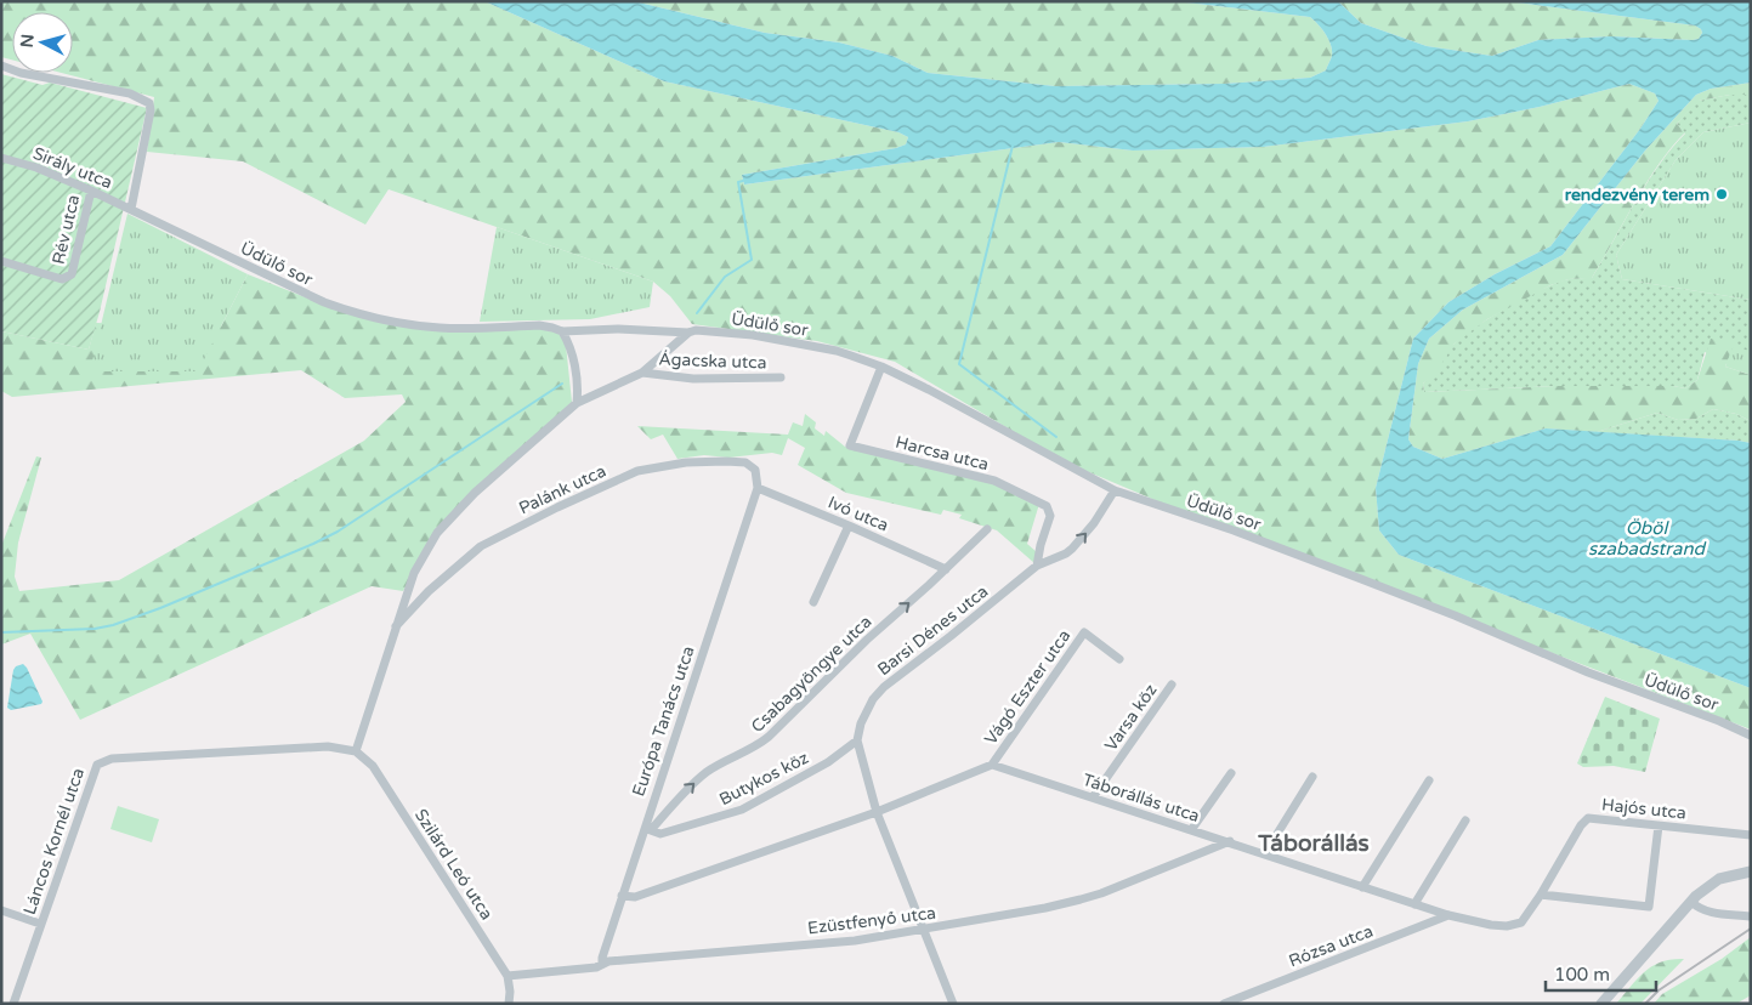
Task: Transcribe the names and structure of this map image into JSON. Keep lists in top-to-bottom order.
{
  "streets": {
    "street": [
      "Sirály utca",
      "Rév utca",
      "Üdülő sor",
      "Ágacska utca",
      "Harcsa utca",
      "Palánk utca",
      "Ivó utca",
      "Barsi Dénes utca",
      "Csabagyöngye utca",
      "Vágó Eszter utca",
      "Varsa köz",
      "Európa Tanács utca",
      "Butykos köz",
      "Táborállás utca",
      "Hajós utca",
      "Láncos Kornél utca",
      "Szilárd Leó utca",
      "Ezüstfenyő utca",
      "Rózsa utca"
    ]
  },
  "crossings": [
    ["Sirály utca", "Rév utca"],
    ["Sirály utca", "Üdülő sor"],
    ["Üdülő sor", "Harcsa utca"],
    ["Üdülő sor", "Barsi Dénes utca"],
    ["Harcsa utca", "Barsi Dénes utca"],
    ["Palánk utca", "Ivó utca"],
    ["Palánk utca", "Európa Tanács utca"],
    ["Ivó utca", "Csabagyöngye utca"],
    ["Ivó utca", "Európa Tanács utca"],
    ["Barsi Dénes utca", "Butykos köz"],
    ["Csabagyöngye utca", "Európa Tanács utca"],
    ["Csabagyöngye utca", "Butykos köz"],
    ["Vágó Eszter utca", "Táborállás utca"],
    ["Varsa köz", "Táborállás utca"],
    ["Európa Tanács utca", "Butykos köz"],
    ["Európa Tanács utca", "Ezüstfenyő utca"],
    ["Táborállás utca", "Hajós utca"],
    ["Táborállás utca", "Ezüstfenyő utca"],
    ["Táborállás utca", "Rózsa utca"],
    ["Láncos Kornél utca", "Szilárd Leó utca"],
    ["Szilárd Leó utca", "Ezüstfenyő utca"]
  ],
  "one_way": ["Csabagyöngye utca"],
  "districts": ["Táborállás"],
  "water": ["Öböl szabadstrand"],
  "places": ["rendezvény terem"],
  "scale_bar": "100 m",
  "north": "left"
}
